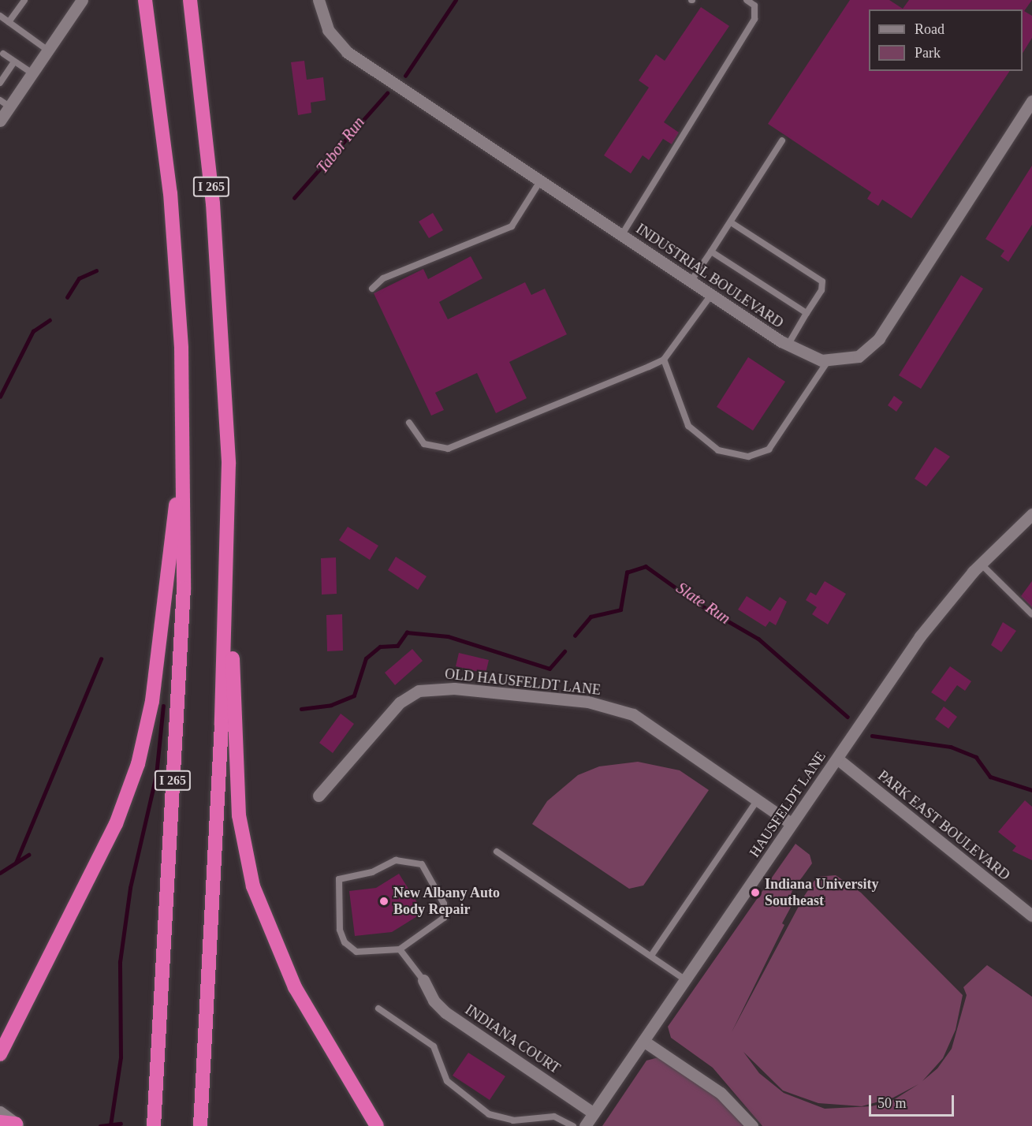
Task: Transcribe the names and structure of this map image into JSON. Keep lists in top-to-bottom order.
{
  "streets": {
    "highway": ["I 265"],
    "street": [
      "INDUSTRIAL BOULEVARD",
      "OLD HAUSFELDT LANE",
      "HAUSFELDT LANE",
      "PARK EAST BOULEVARD",
      "INDIANA COURT"
    ]
  },
  "crossings": [
    ["OLD HAUSFELDT LANE", "HAUSFELDT LANE"],
    ["HAUSFELDT LANE", "PARK EAST BOULEVARD"],
    ["HAUSFELDT LANE", "INDIANA COURT"]
  ],
  "water": ["Tabor Run", "Slate Run"],
  "places": ["Indiana University Southeast", "New Albany Auto Body Repair"],
  "legend": ["Road", "Park"],
  "scale_bar": "50 m"
}
